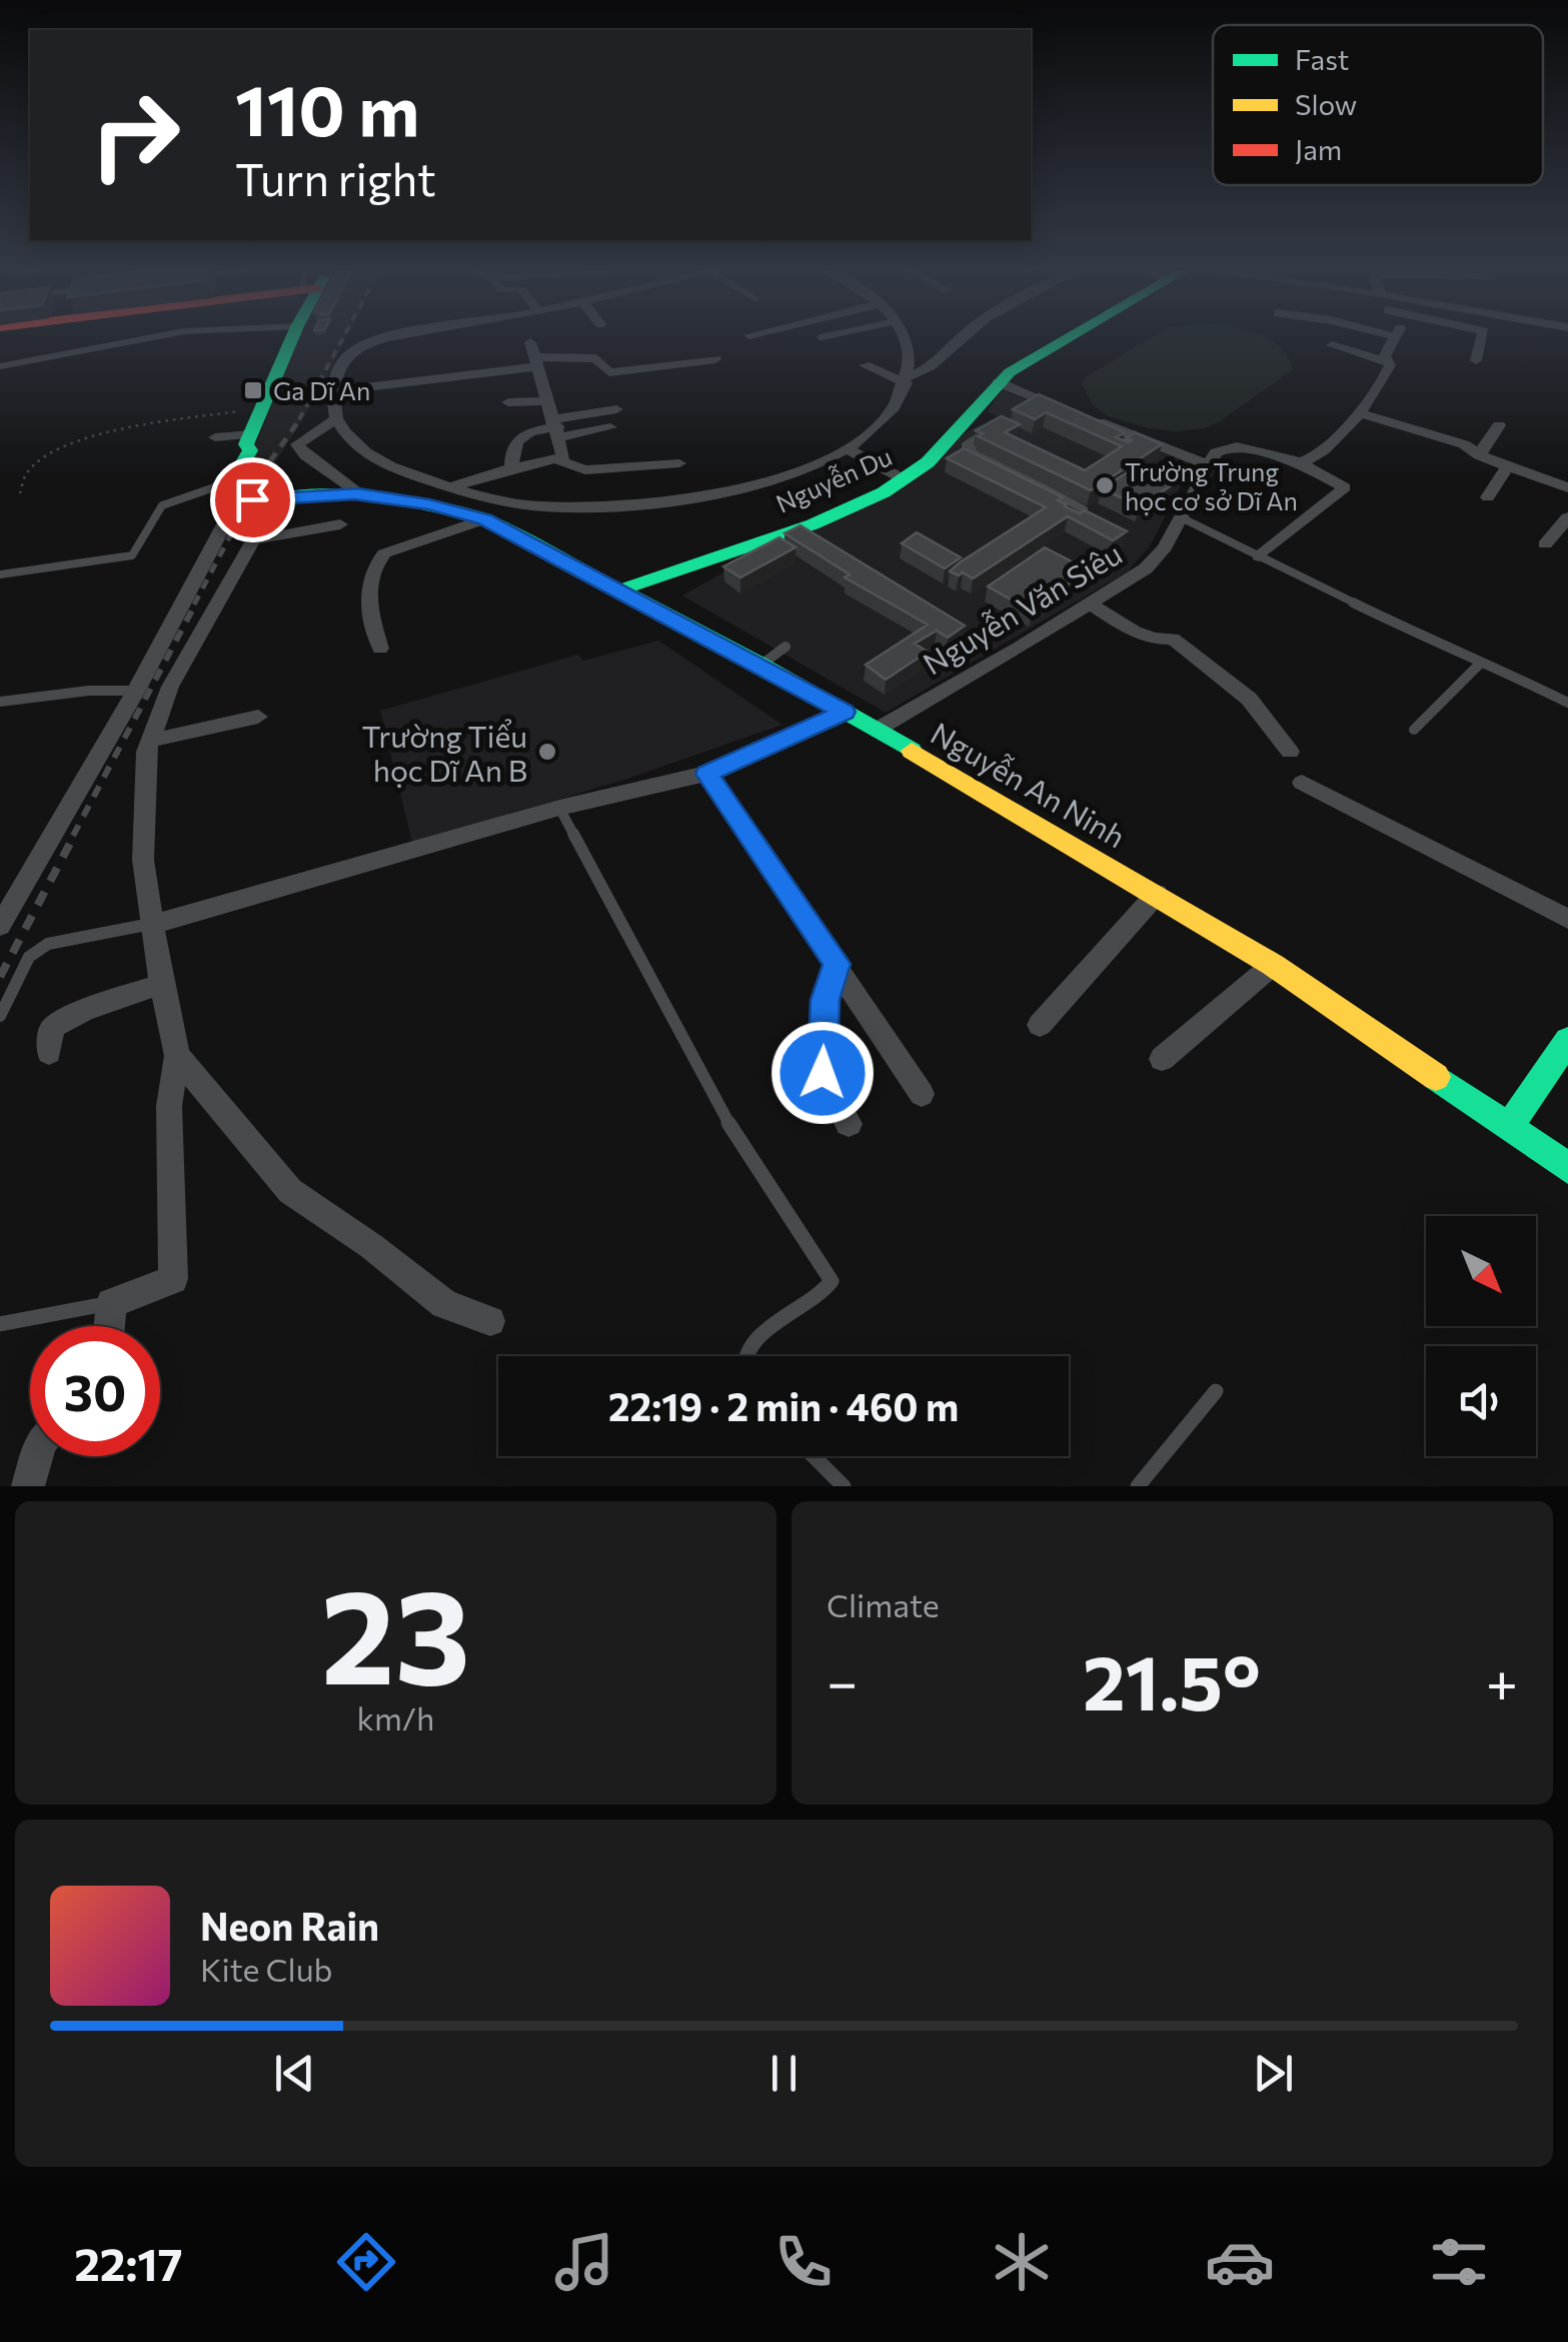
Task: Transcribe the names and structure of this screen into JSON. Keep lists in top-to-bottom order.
{
  "streets": {
    "main road": ["Nguyễn Du", "Nguyễn An Ninh"],
    "street": ["Nguyễn Văn Siêu"]
  },
  "crossings": [
    ["Nguyễn Du", "Nguyễn An Ninh"],
    ["Nguyễn Văn Siêu", "Nguyễn An Ninh"]
  ],
  "places": {
    "transit": ["Ga Dĩ An"],
    "other": ["Trường Trung học cơ sở Dĩ An", "Trường Tiểu học Dĩ An B"]
  },
  "legend": ["Fast", "Slow", "Jam"],
  "north": "bottom right",
  "page": {
    "turn": ["110 m", "Turn right"],
    "limit": "30",
    "trip": "22:19 · 2 min · 460 m",
    "tile": [
      ["23", "km/h"],
      "Climate"
    ],
    "heat": ["−", "21.5°", "+"],
    "song": ["Neon Rain", "Kite Club"],
    "tabs": "22:17"
  }
}
